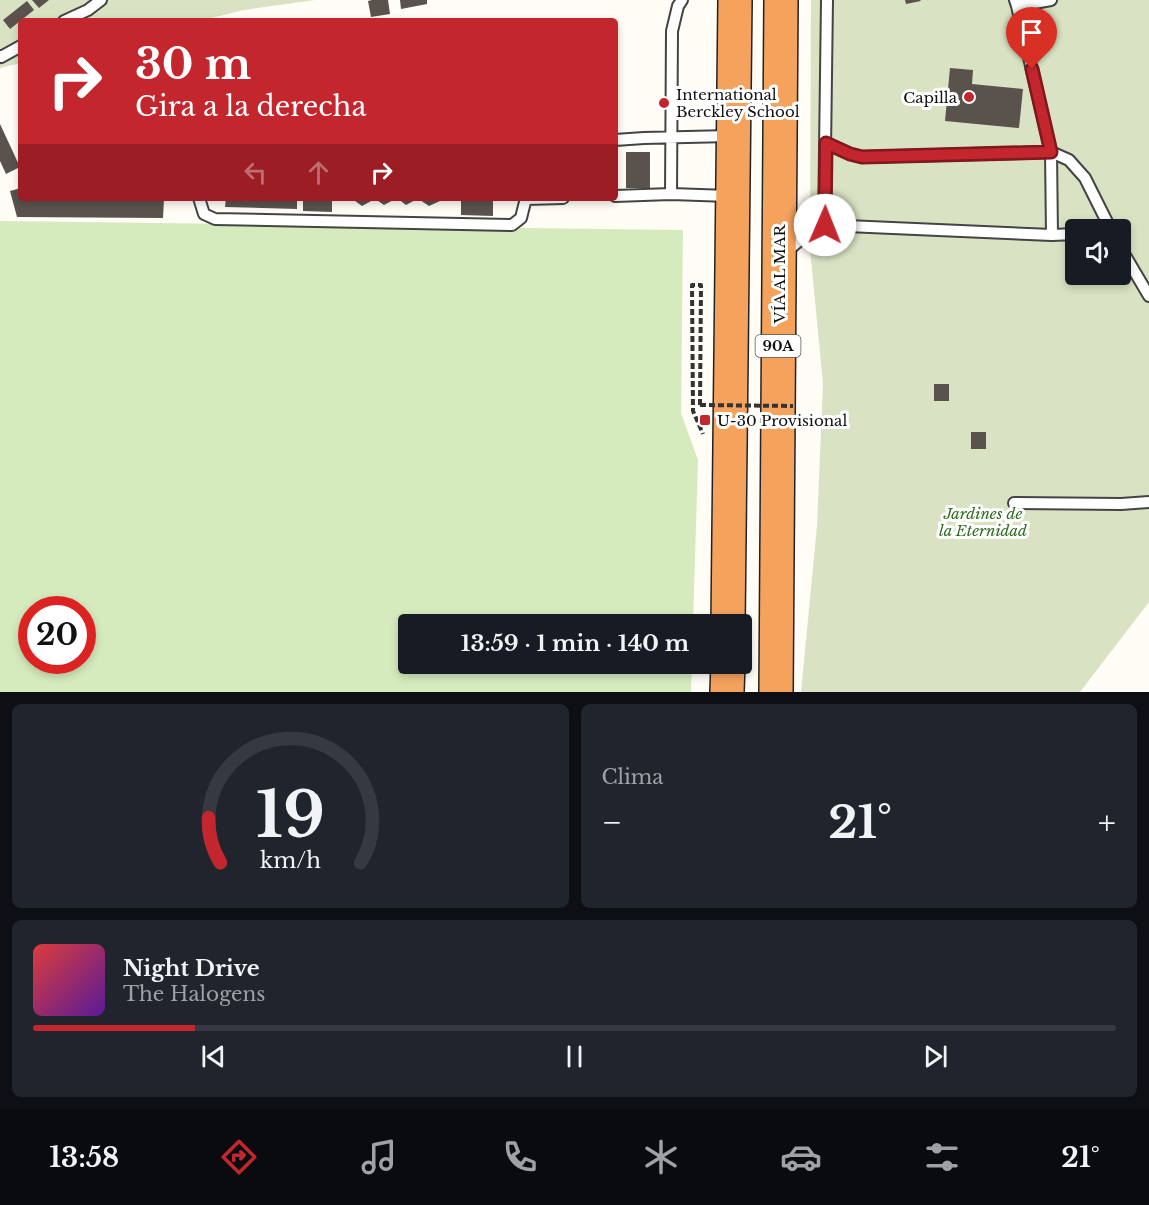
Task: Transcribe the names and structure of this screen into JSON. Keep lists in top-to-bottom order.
{
  "streets": {
    "highway": ["VÍA AL MAR", "90A"]
  },
  "parks": ["Jardines de la Eternidad"],
  "places": {
    "other": ["Capilla", "International Berckley School"],
    "transit": ["U-30 Provisional"]
  },
  "page": {
    "turn": ["30 m", "Gira a la derecha"],
    "limit": "20",
    "trip": "13:59 · 1 min · 140 m",
    "tile": "Clima",
    "heat": ["−", "21°", "+"],
    "song": ["Night Drive", "The Halogens"],
    "tabs": ["13:58", "21°"],
    "gauge": ["19", "km/h"]
  }
}
